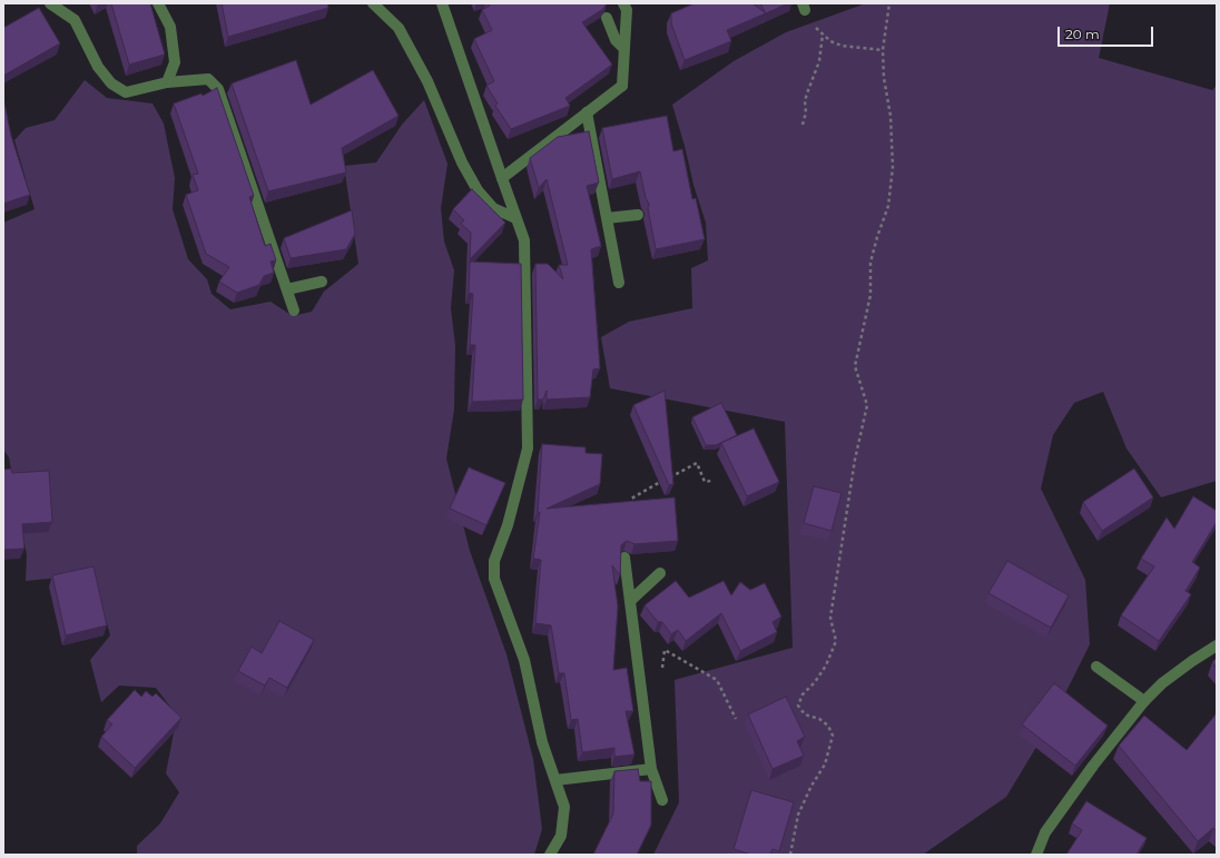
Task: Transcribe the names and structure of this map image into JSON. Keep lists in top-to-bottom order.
{
  "scale_bar": "20 m"
}
